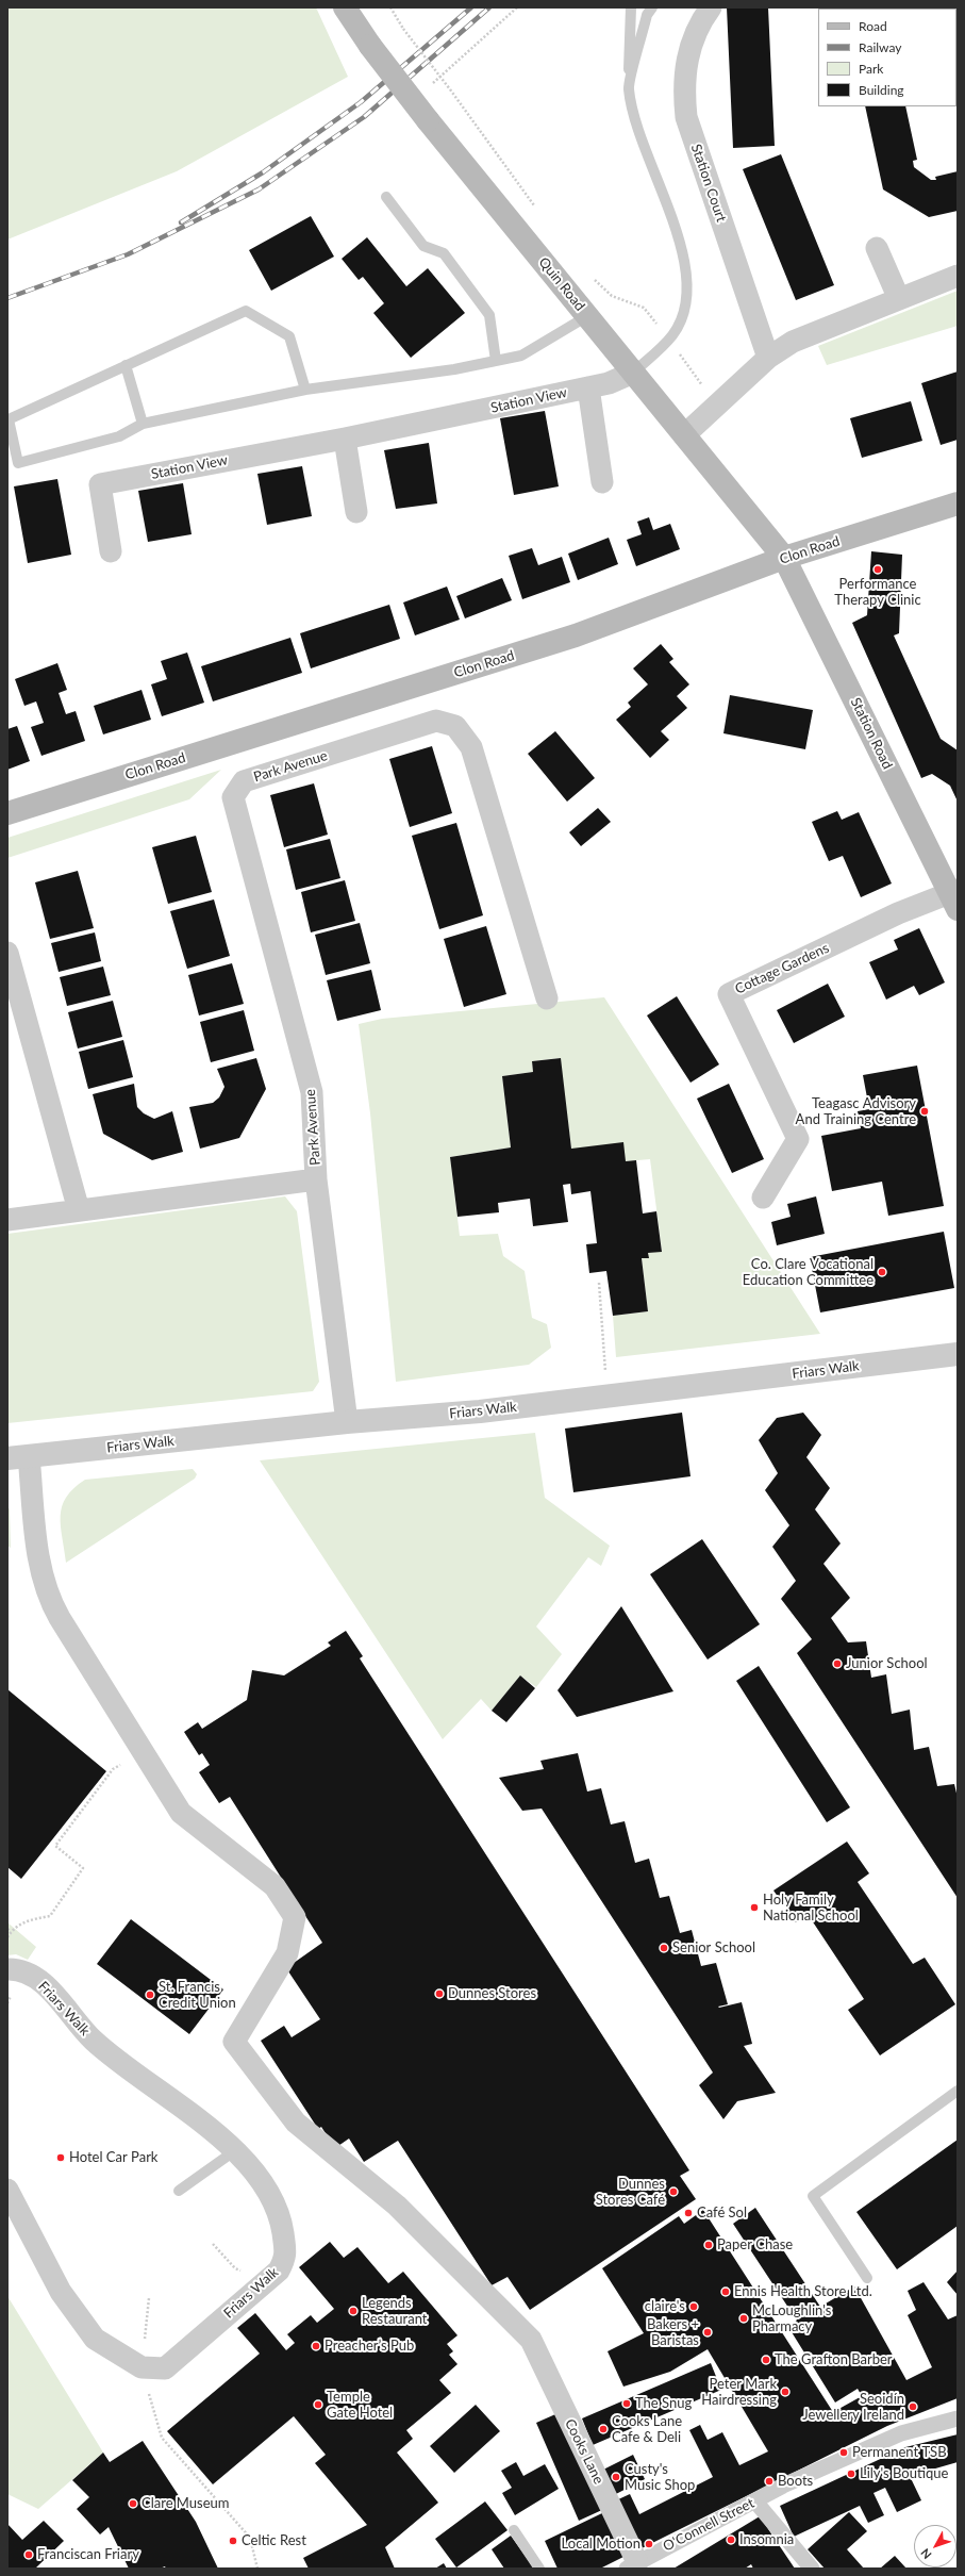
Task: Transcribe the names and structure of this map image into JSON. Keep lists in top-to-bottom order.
{
  "streets": {
    "main road": ["Quin Road", "Clon Road", "Station Road"],
    "street": [
      "Station Court",
      "Station View",
      "Park Avenue",
      "Cottage Gardens",
      "Friars Walk",
      "Cooks Lane",
      "O'Connell Street"
    ]
  },
  "crossings": [
    ["Quin Road", "Station View"],
    ["Quin Road", "Clon Road"],
    ["Quin Road", "Station Road"],
    ["Clon Road", "Station Road"],
    ["Station Road", "Cottage Gardens"],
    ["Park Avenue", "Friars Walk"],
    ["Cooks Lane", "O'Connell Street"]
  ],
  "places": [
    "Performance Therapy Clinic",
    "Teagasc Advisory And Training Centre",
    "Co. Clare Vocational Education Committee",
    "Junior School",
    "Holy Family National School",
    "Senior School",
    "Dunnes Stores",
    "St. Francis Credit Union",
    "Hotel Car Park",
    "Dunnes Stores Café",
    "Café Sol",
    "Paper Chase",
    "Ennis Health Store Ltd.",
    "claire's",
    "Legends Restaurant",
    "McLoughlin's Pharmacy",
    "Bakers + Baristas",
    "Preacher’s Pub",
    "The Grafton Barber",
    "Peter Mark Hairdressing",
    "The Snug",
    "Temple Gate Hotel",
    "Seoidín Jewellery Ireland",
    "Cooks Lane Cafe & Deli",
    "Permanent TSB",
    "Lily's Boutique",
    "Custy's Music Shop",
    "Boots",
    "Clare Museum",
    "Insomnia",
    "Celtic Rest",
    "Local Motion",
    "Franciscan Friary"
  ],
  "legend": [
    "Road",
    "Railway",
    "Park",
    "Building"
  ],
  "north": "bottom left"
}
